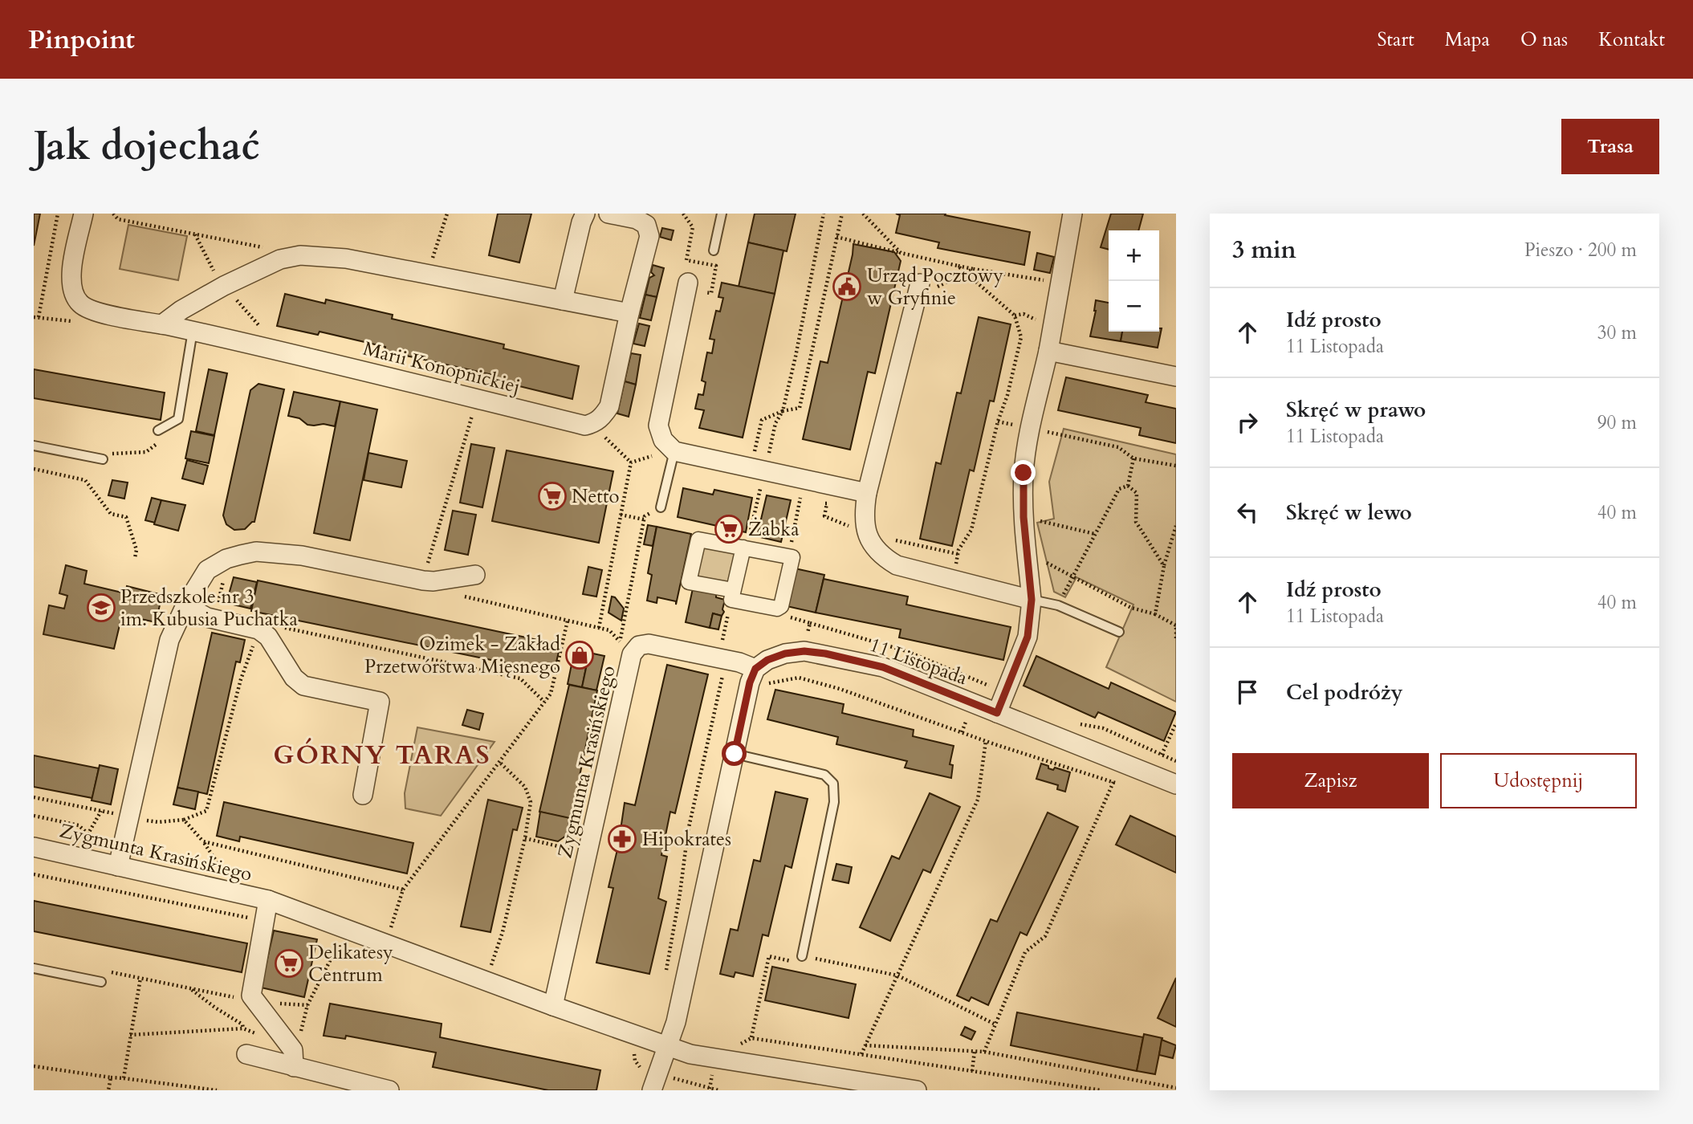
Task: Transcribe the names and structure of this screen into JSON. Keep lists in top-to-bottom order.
{
  "streets": {
    "street": ["Marii Konopnickiej", "11 Listopada", "Zygmunta Krasińskiego"]
  },
  "crossings": [
    ["11 Listopada", "Zygmunta Krasińskiego"]
  ],
  "districts": ["GÓRNY TARAS"],
  "places": {
    "public building": ["Urząd Pocztowy w Gryfinie"],
    "supermarket": ["Netto", "Żabka", "Delikatesy Centrum"],
    "school or university": ["Przedszkole nr 3 im. Kubusia Puchatka"],
    "shop": ["Ozimek - Zakład Przetwórstwa Mięsnego"],
    "pharmacy": ["Hipokrates"]
  },
  "page": {
    "header": "Pinpoint",
    "nav": [
      "Start",
      "Mapa",
      "O nas",
      "Kontakt"
    ],
    "buttons": [
      "Trasa",
      ["Zapisz", "Udostępnij"]
    ],
    "title": "Jak dojechać",
    "heading": ["3 min", "Pieszo · 200 m"],
    "map_buttons": ["+", "−"],
    "list": [
      ["Idź prosto", "11 Listopada", "30 m"],
      ["Skręć w prawo", "11 Listopada", "90 m"],
      ["Skręć w lewo", "40 m"],
      ["Idź prosto", "11 Listopada", "40 m"],
      "Cel podróży"
    ]
  }
}
